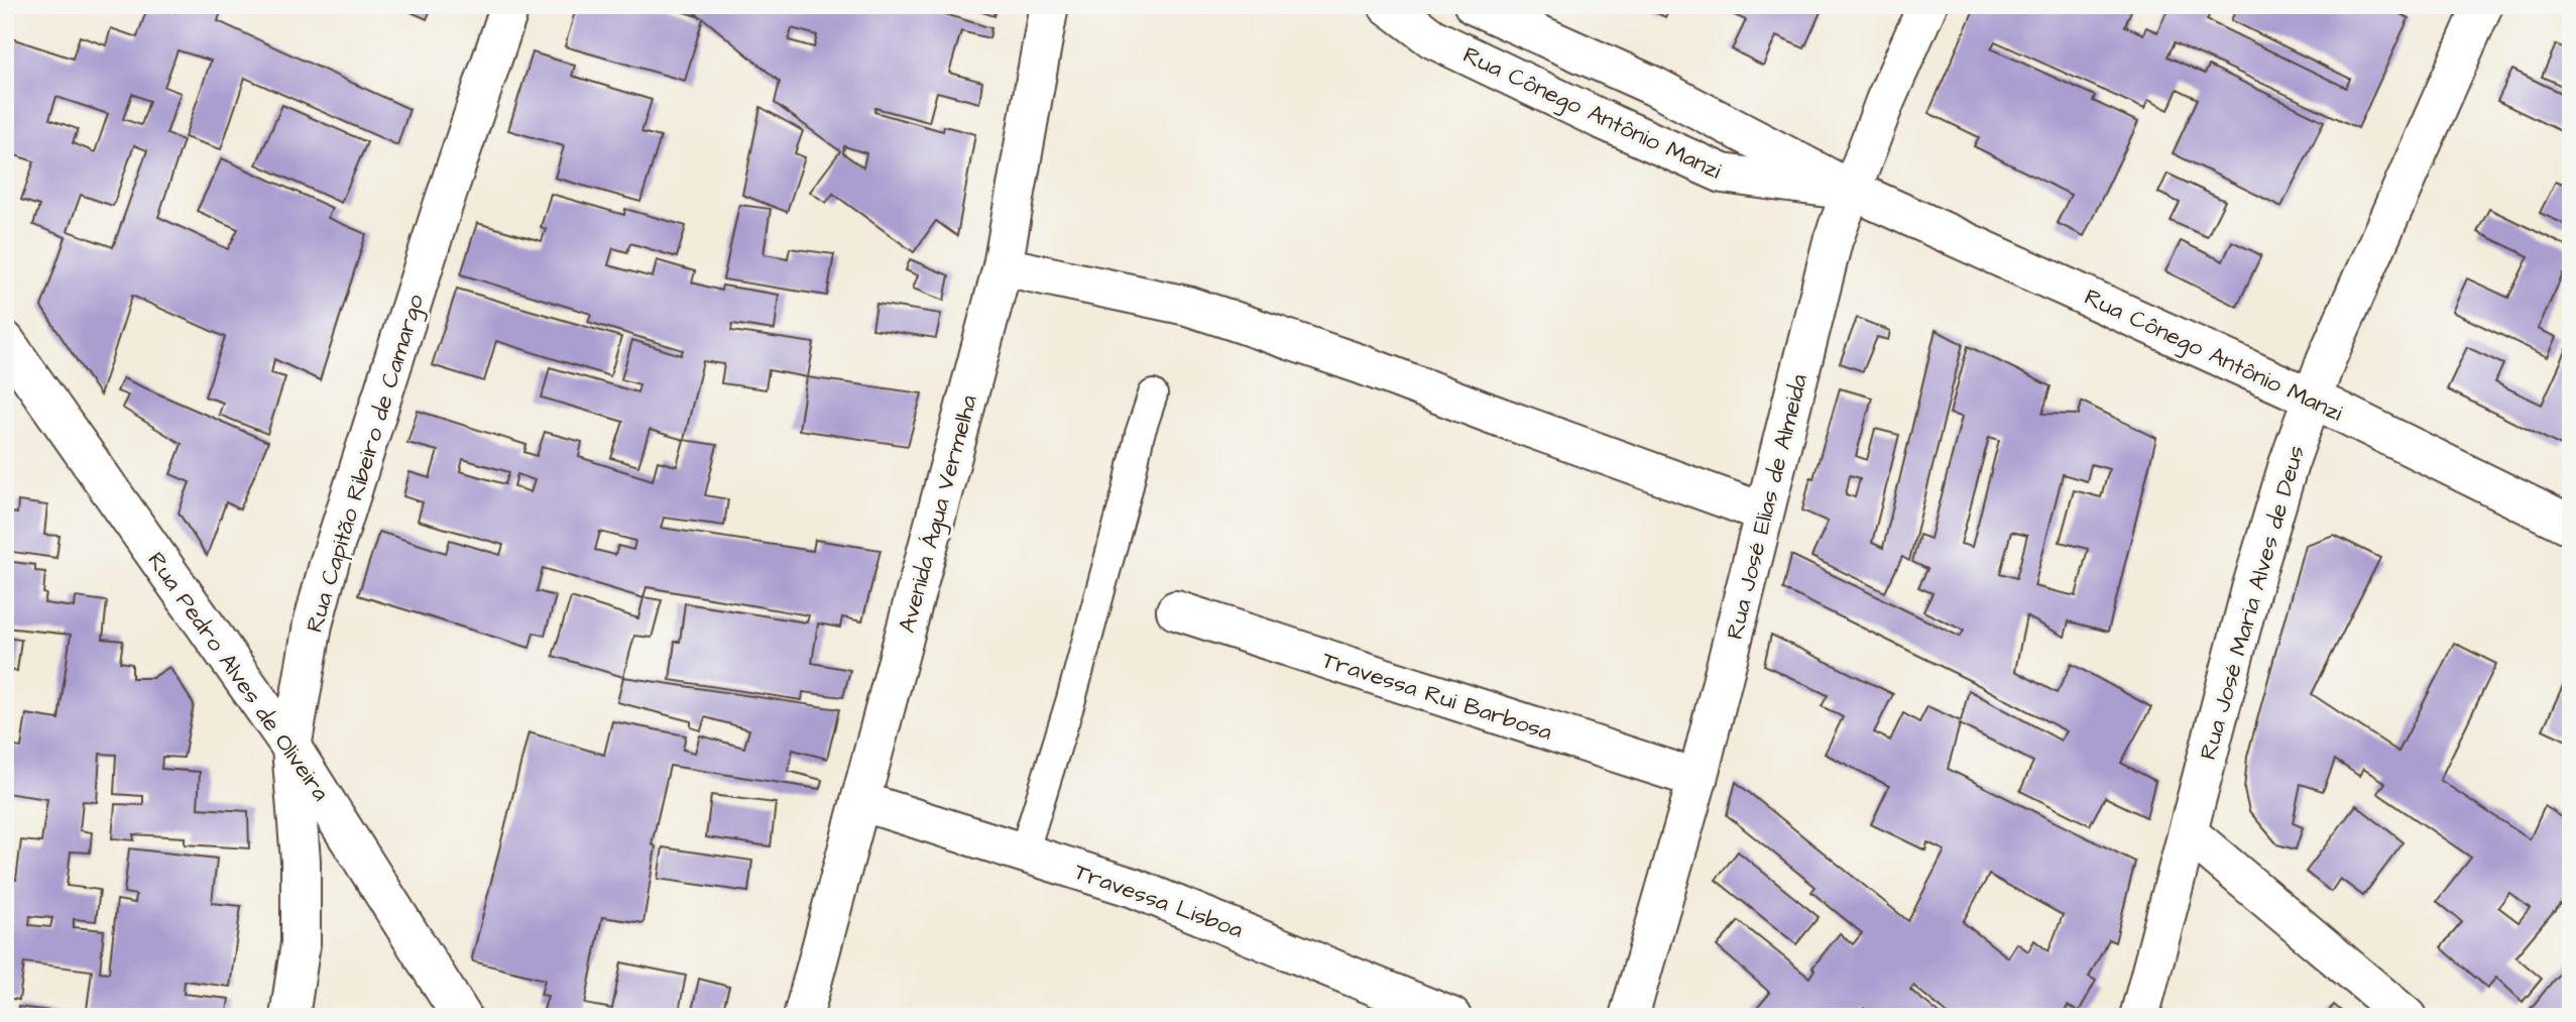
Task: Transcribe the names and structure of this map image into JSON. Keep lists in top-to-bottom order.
{
  "streets": {
    "street": [
      "Rua Cônego Antônio Manzi",
      "Rua Capitão Ribeiro de Camargo",
      "Rua José Elias de Almeida",
      "Avenida Água Vermelha",
      "Rua José Maria Alves de Deus",
      "Rua Pedro Alves de Oliveira",
      "Travessa Rui Barbosa",
      "Travessa Lisboa"
    ]
  },
  "crossings": [
    ["Rua Cônego Antônio Manzi", "Rua José Elias de Almeida"],
    ["Rua Cônego Antônio Manzi", "Rua José Maria Alves de Deus"],
    ["Rua Capitão Ribeiro de Camargo", "Rua Pedro Alves de Oliveira"],
    ["Rua José Elias de Almeida", "Travessa Rui Barbosa"],
    ["Avenida Água Vermelha", "Travessa Lisboa"]
  ]
}
